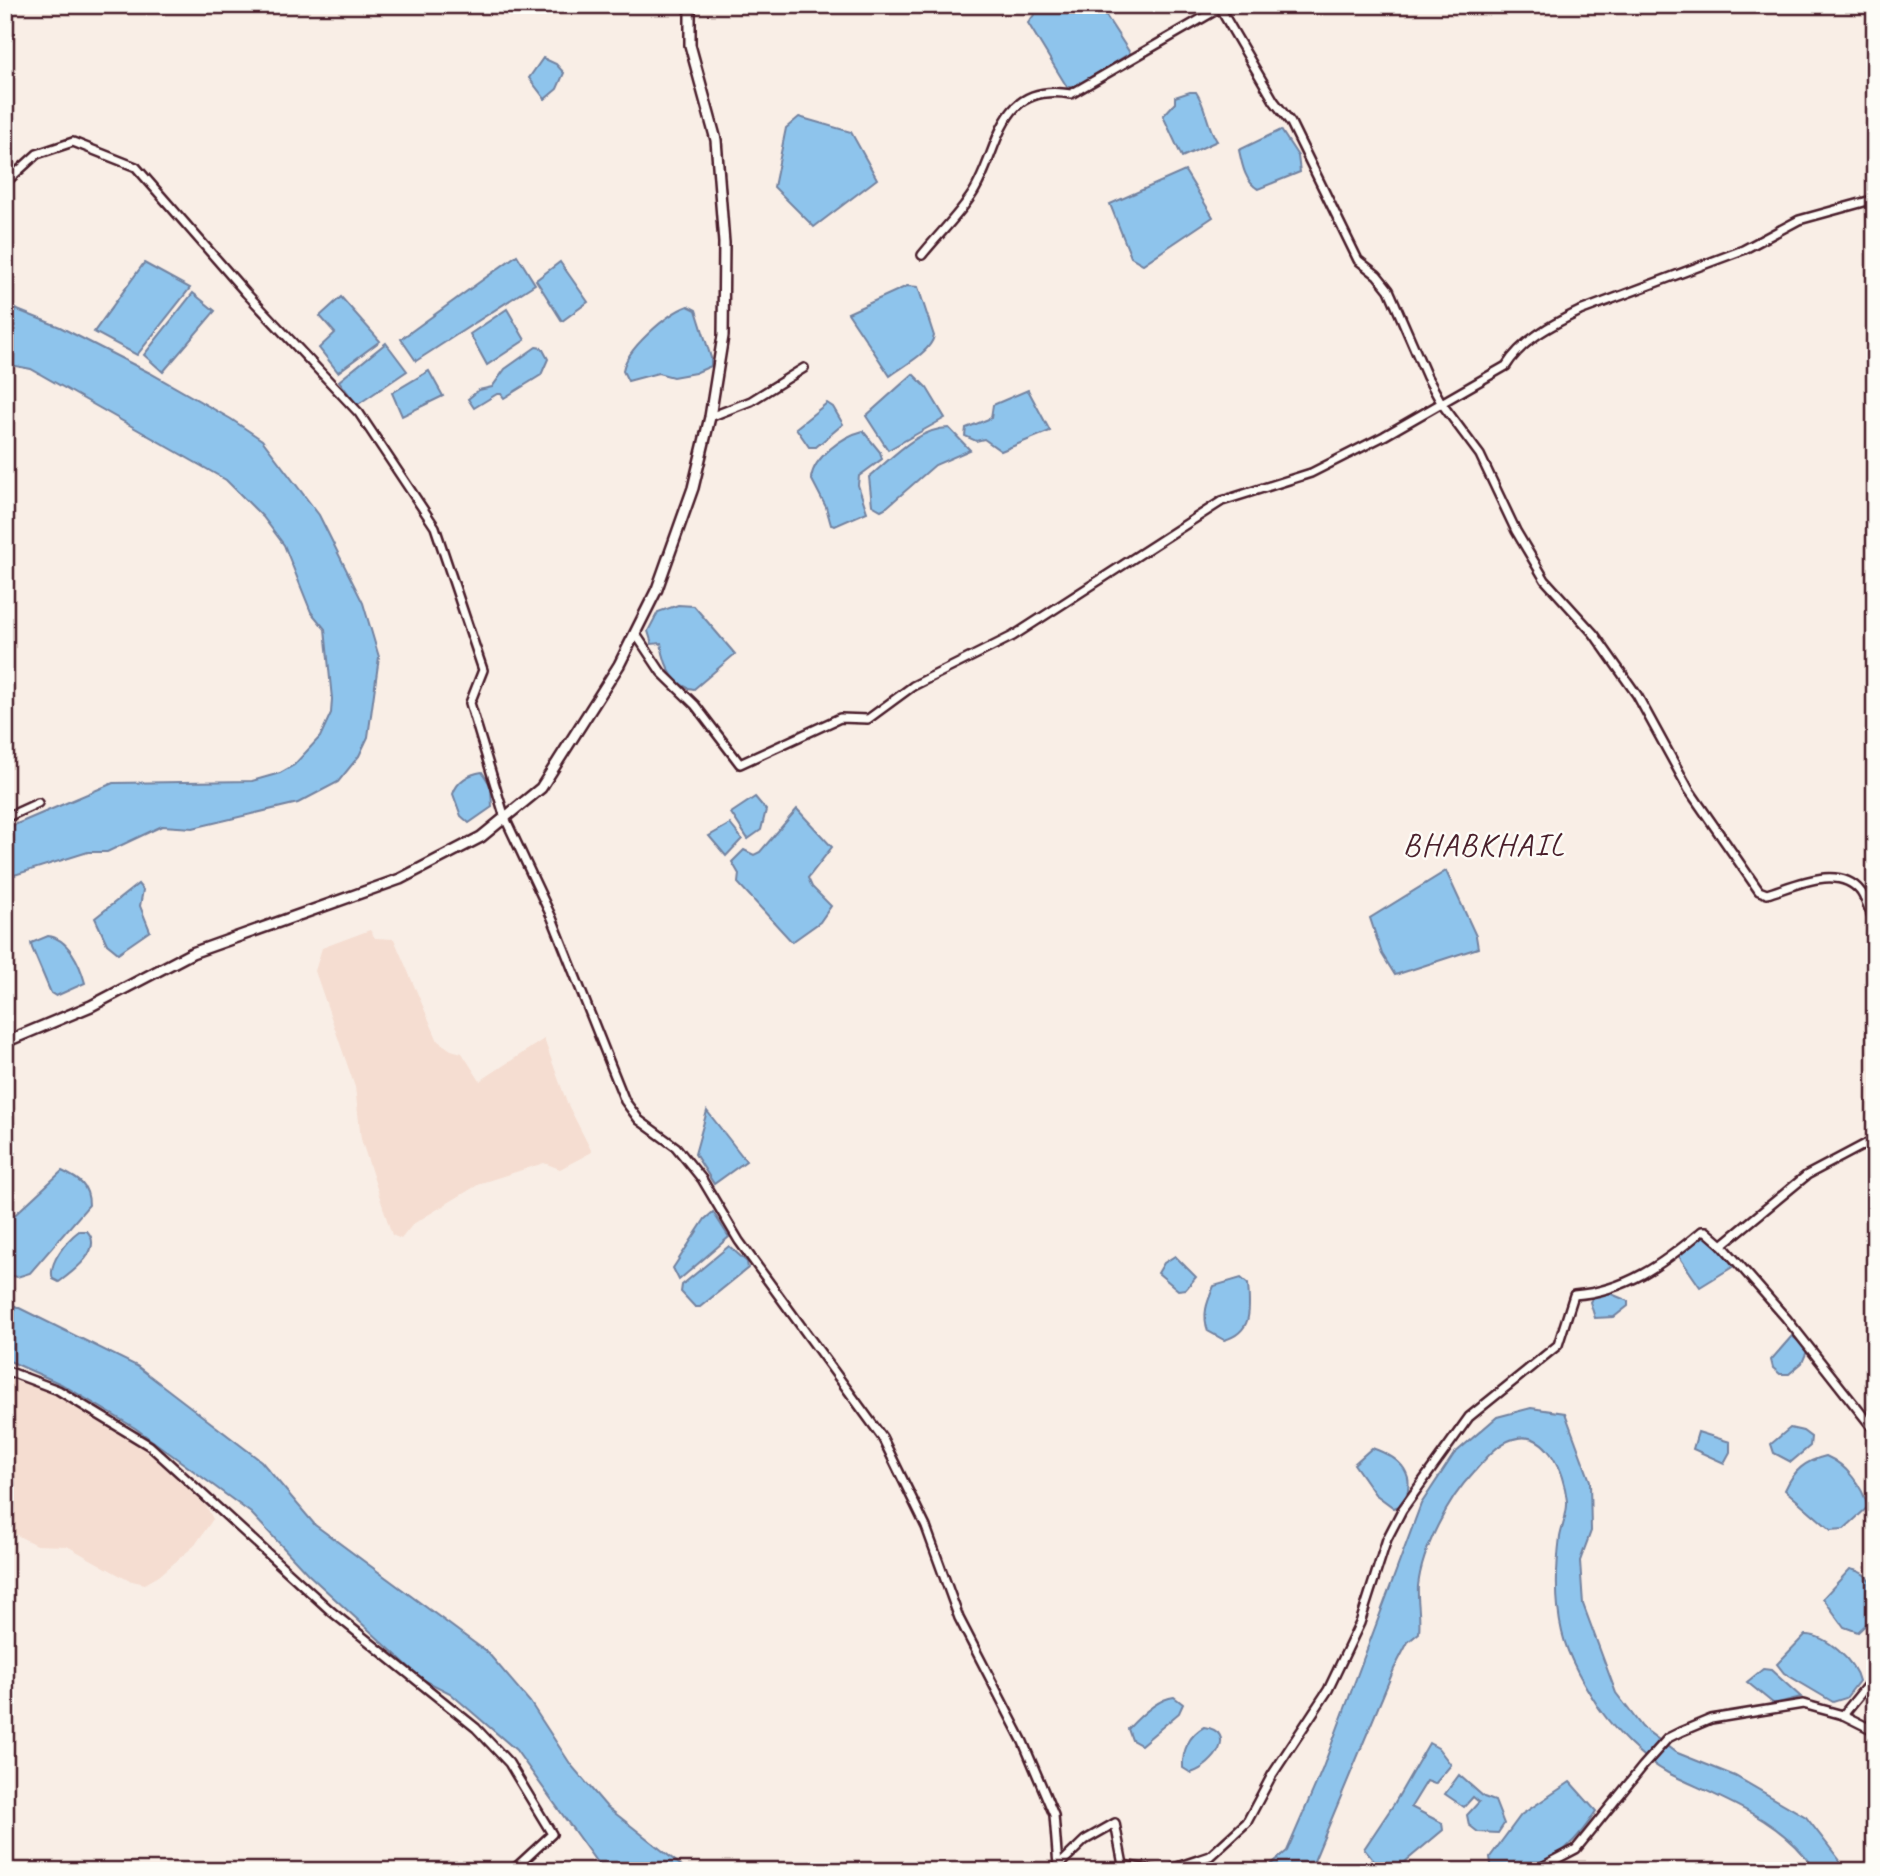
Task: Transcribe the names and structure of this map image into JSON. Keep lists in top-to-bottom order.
{
  "districts": ["BHABKHAIL"]
}
